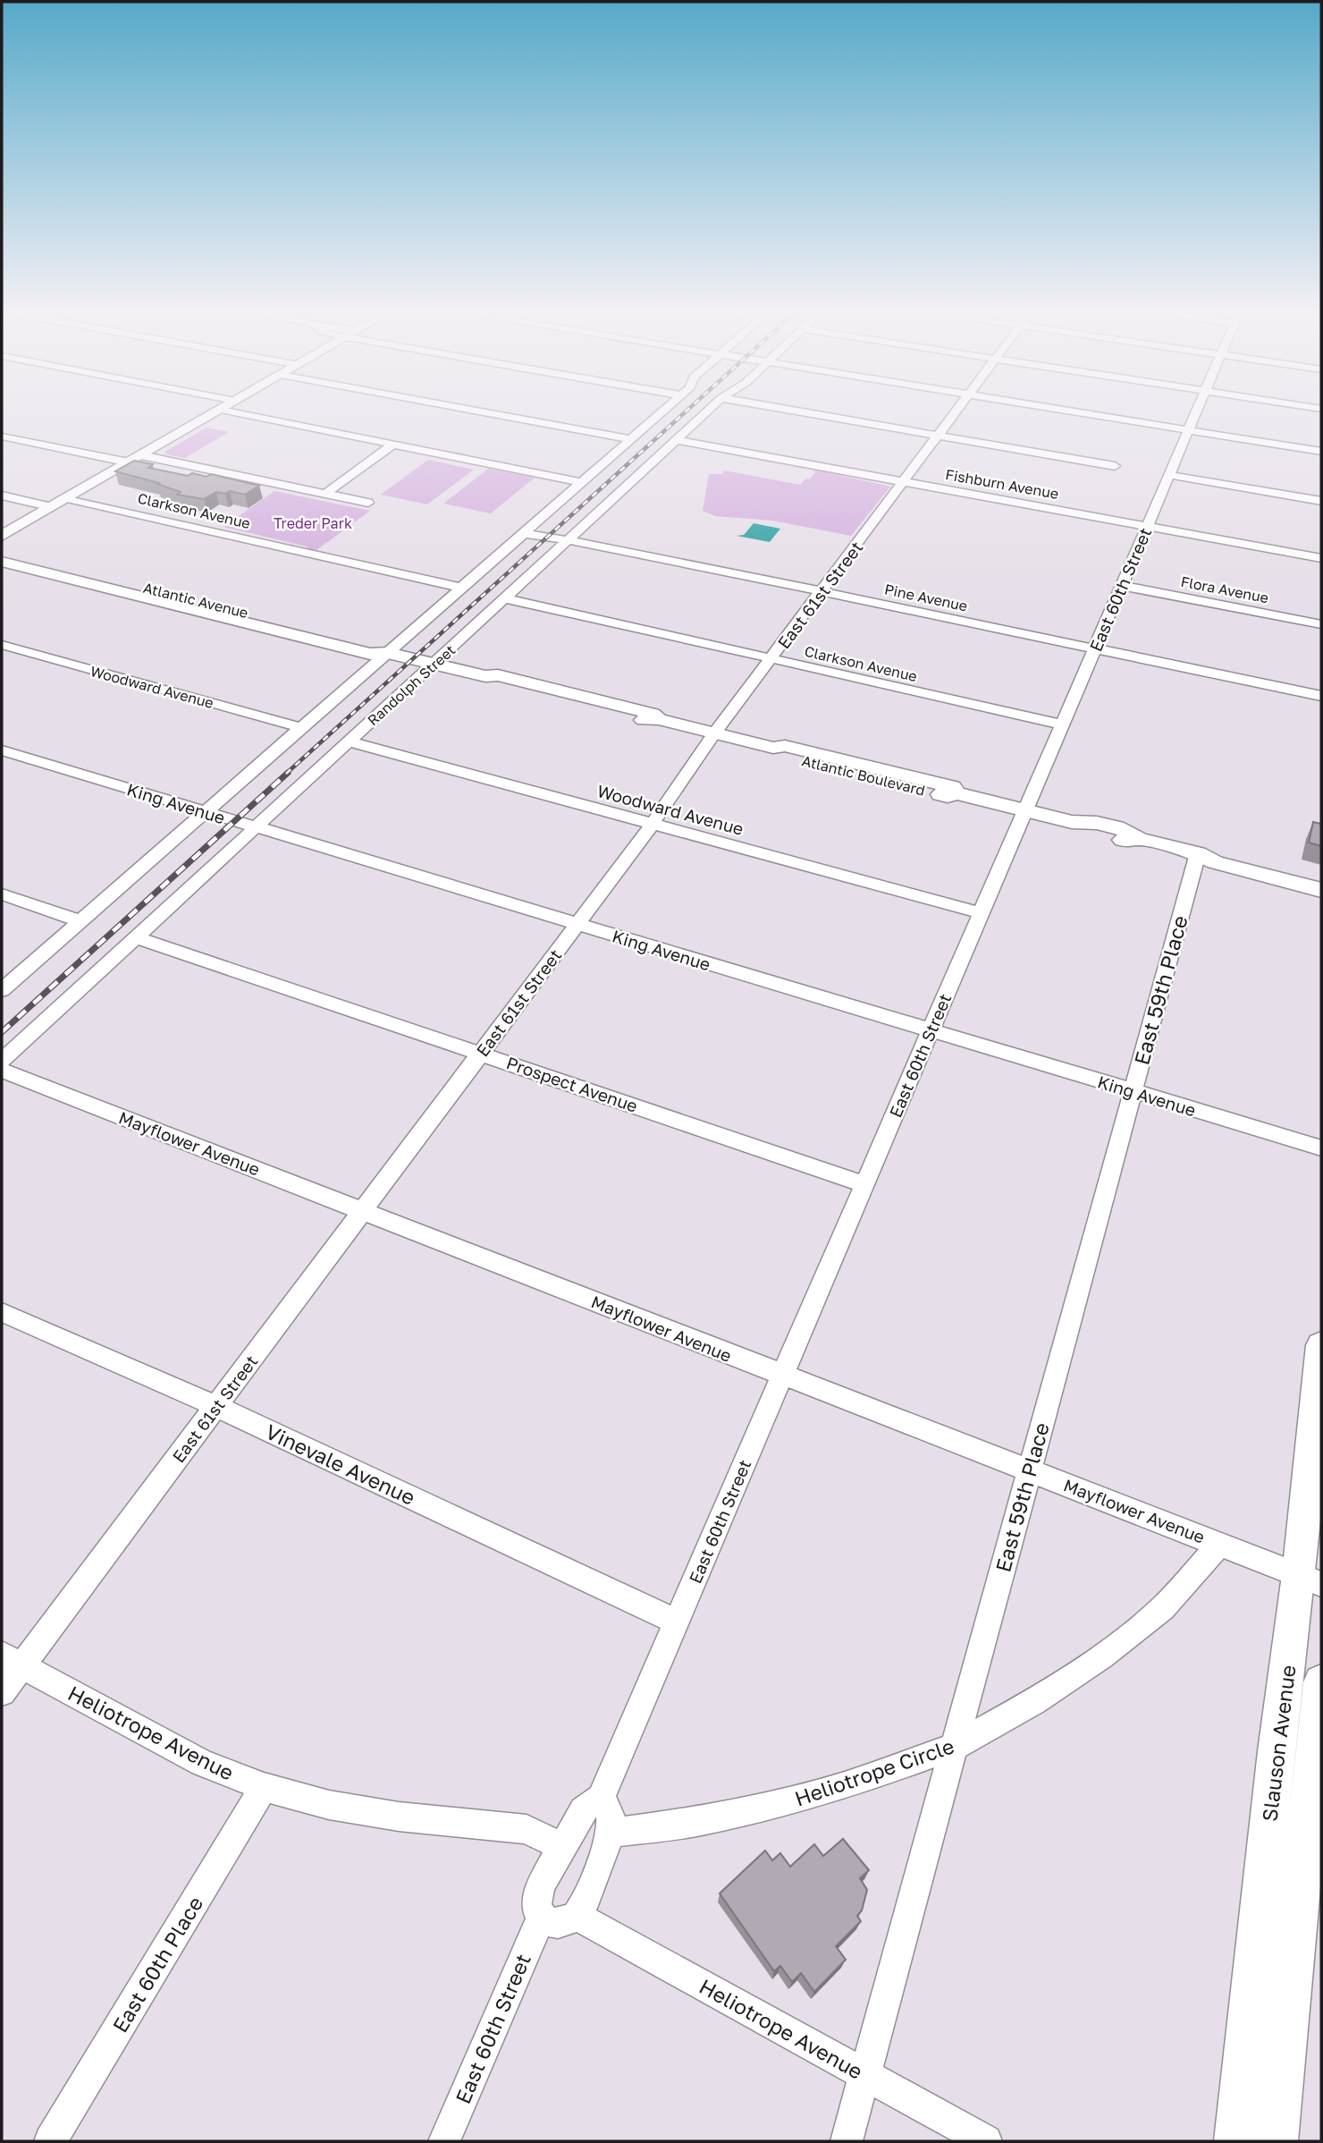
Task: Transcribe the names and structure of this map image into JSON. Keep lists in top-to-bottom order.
{
  "streets": {
    "main road": ["Atlantic Avenue", "Atlantic Boulevard", "Slauson Avenue"],
    "street": [
      "Fishburn Avenue",
      "Clarkson Avenue",
      "East 60th Street",
      "Flora Avenue",
      "East 61st Street",
      "Pine Avenue",
      "Randolph Street",
      "Woodward Avenue",
      "King Avenue",
      "East 59th Place",
      "Prospect Avenue",
      "Mayflower Avenue",
      "Vinevale Avenue",
      "Heliotrope Avenue",
      "Heliotrope Circle",
      "East 60th Place"
    ]
  },
  "crossings": [
    ["Fishburn Avenue", "East 60th Street"],
    ["Fishburn Avenue", "East 61st Street"],
    ["Fishburn Avenue", "Randolph Street"],
    ["Clarkson Avenue", "East 60th Street"],
    ["Clarkson Avenue", "East 61st Street"],
    ["Clarkson Avenue", "Randolph Street"],
    ["East 60th Street", "Flora Avenue"],
    ["East 60th Street", "Pine Avenue"],
    ["East 60th Street", "Woodward Avenue"],
    ["East 60th Street", "Atlantic Boulevard"],
    ["East 60th Street", "King Avenue"],
    ["East 60th Street", "Prospect Avenue"],
    ["East 60th Street", "Mayflower Avenue"],
    ["East 60th Street", "Vinevale Avenue"],
    ["East 60th Street", "Heliotrope Avenue"],
    ["East 61st Street", "Pine Avenue"],
    ["East 61st Street", "Woodward Avenue"],
    ["East 61st Street", "Atlantic Boulevard"],
    ["East 61st Street", "King Avenue"],
    ["East 61st Street", "Prospect Avenue"],
    ["East 61st Street", "Mayflower Avenue"],
    ["East 61st Street", "Vinevale Avenue"],
    ["East 61st Street", "Heliotrope Avenue"],
    ["Pine Avenue", "Randolph Street"],
    ["Atlantic Avenue", "Randolph Street"],
    ["Atlantic Avenue", "Atlantic Boulevard"],
    ["Randolph Street", "Woodward Avenue"],
    ["Randolph Street", "Atlantic Boulevard"],
    ["Randolph Street", "King Avenue"],
    ["Randolph Street", "Prospect Avenue"],
    ["Atlantic Boulevard", "East 59th Place"],
    ["King Avenue", "East 59th Place"],
    ["East 59th Place", "Mayflower Avenue"],
    ["East 59th Place", "Heliotrope Avenue"],
    ["East 59th Place", "Heliotrope Circle"],
    ["Mayflower Avenue", "Slauson Avenue"],
    ["Mayflower Avenue", "Heliotrope Circle"],
    ["Heliotrope Avenue", "East 60th Place"]
  ],
  "parks": ["Treder Park"]
}
